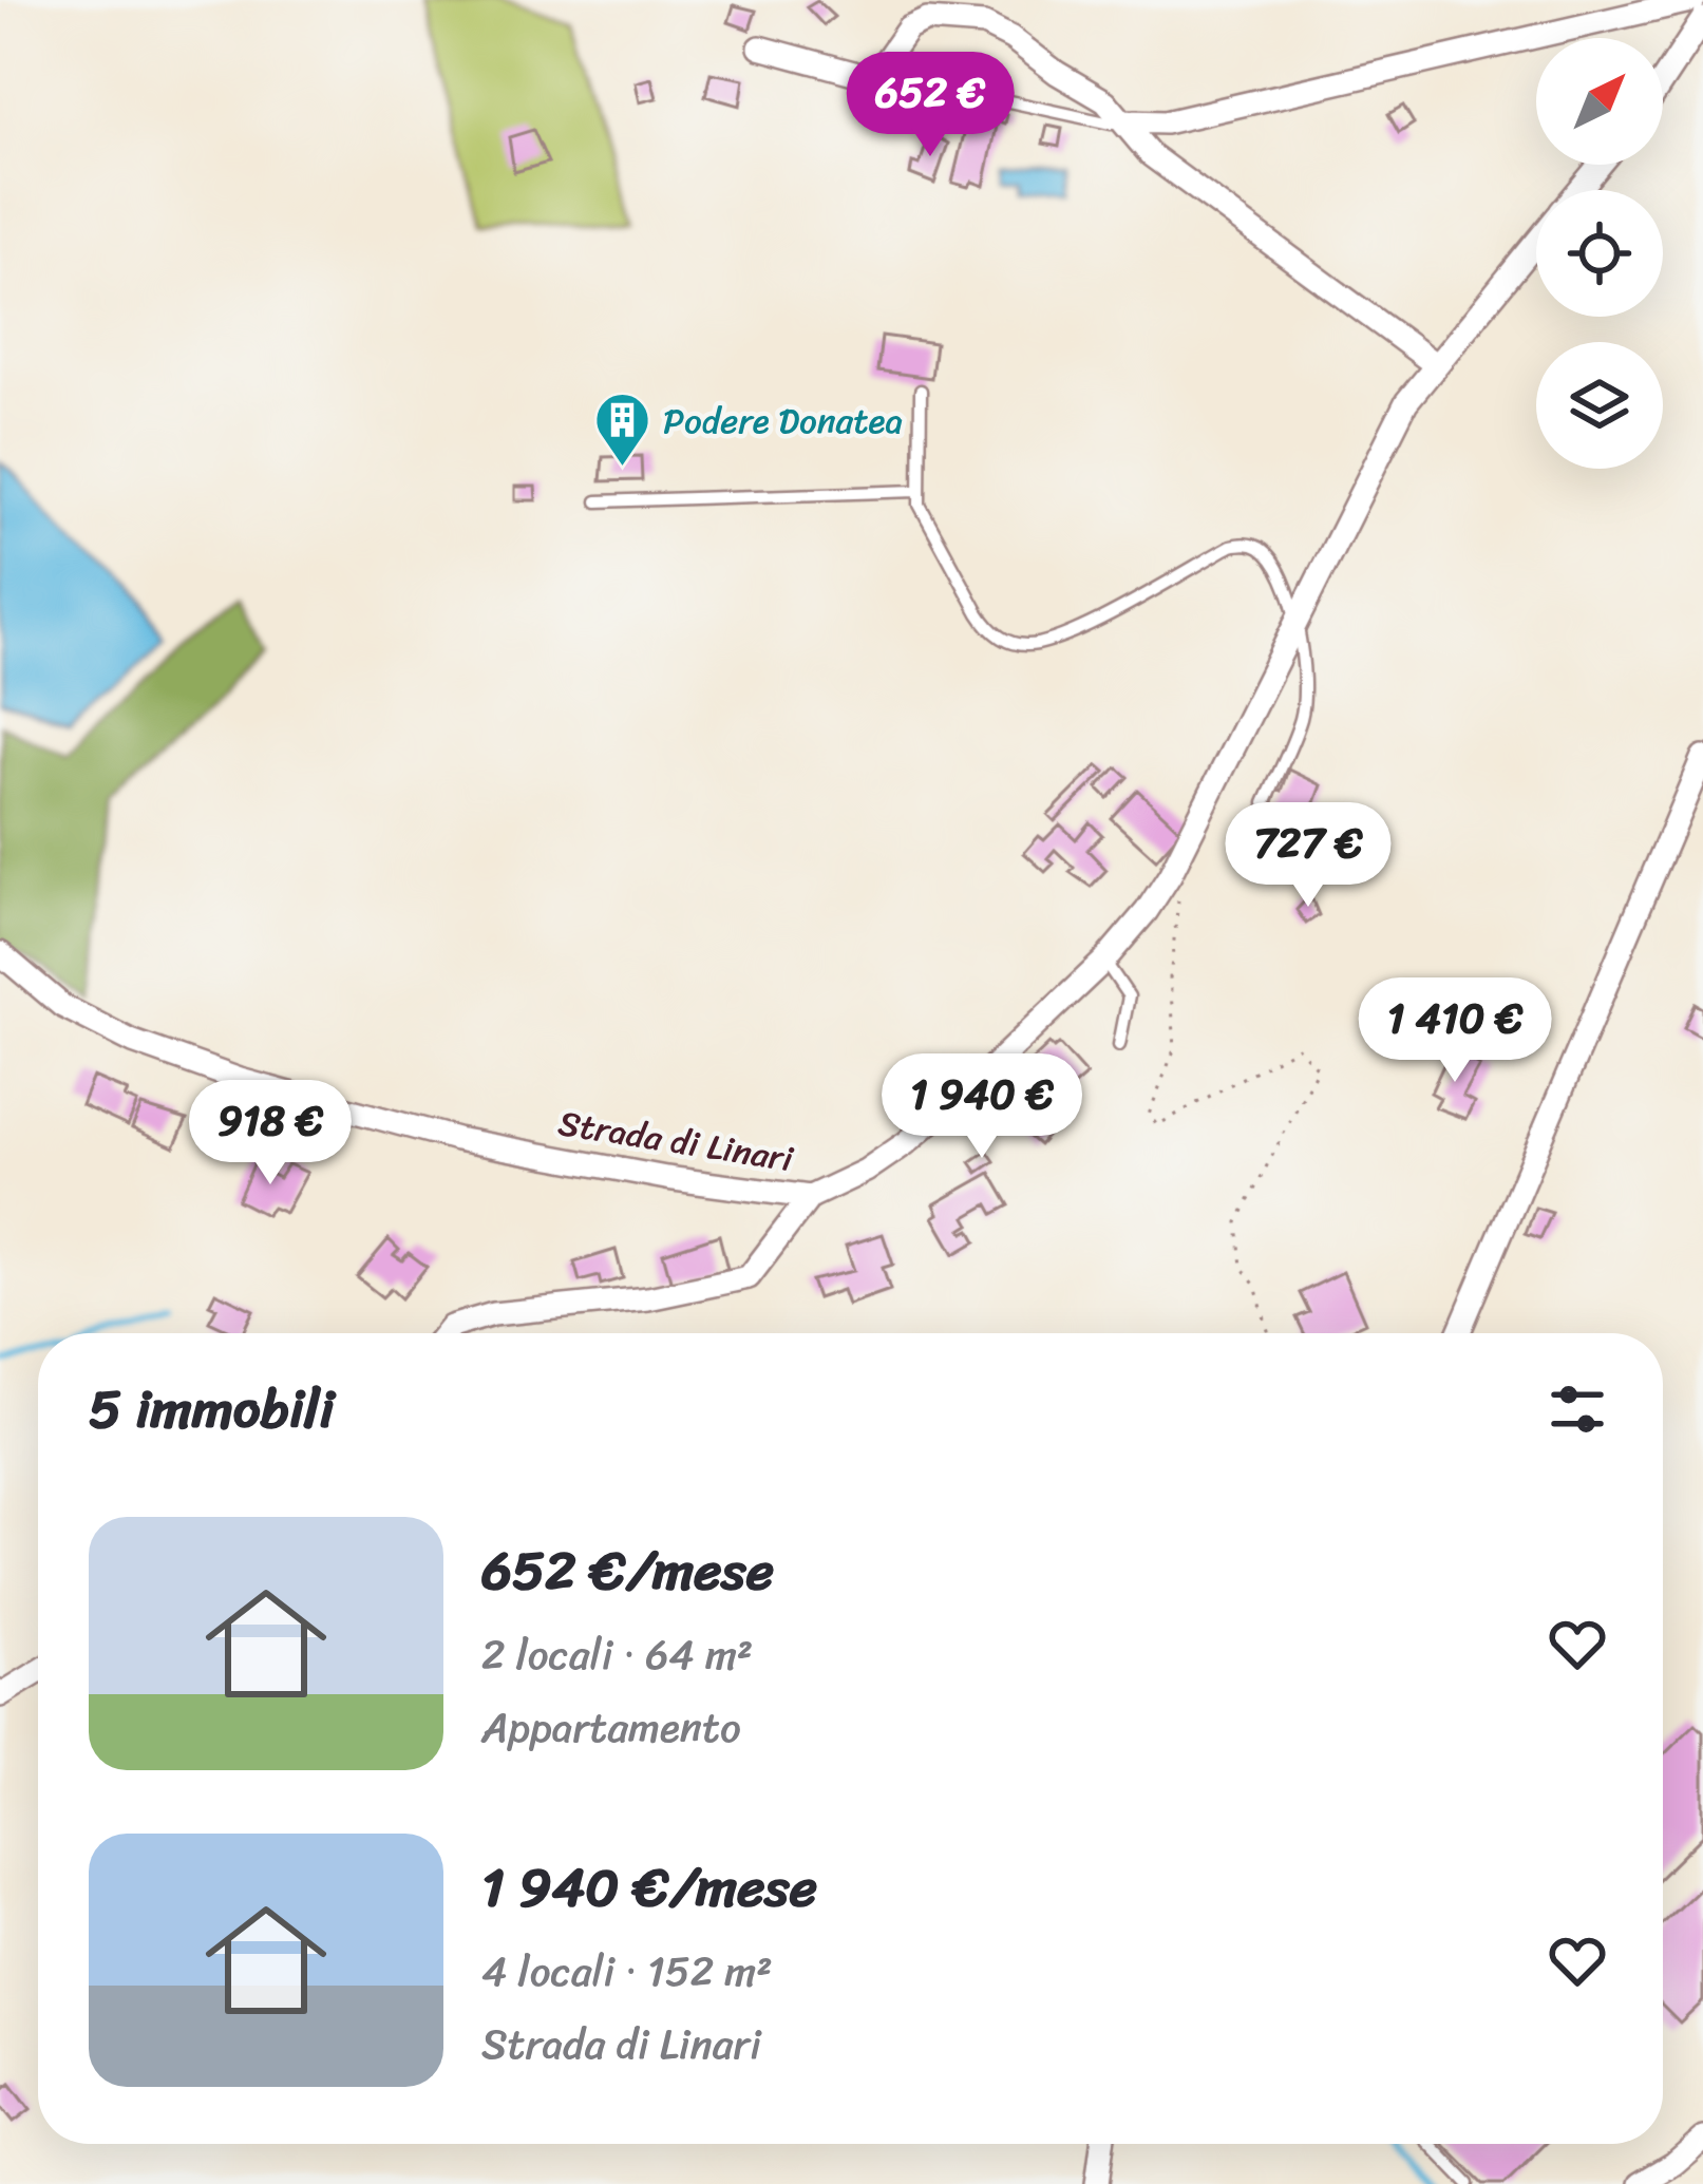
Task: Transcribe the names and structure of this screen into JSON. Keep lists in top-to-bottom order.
{
  "streets": {
    "street": ["Strada di Linari"]
  },
  "places": {
    "building": ["Podere Donatea"]
  },
  "north": "top right",
  "page": {
    "price": [
      "652 €",
      "727 €",
      "1 410 €",
      "1 940 €",
      "918 €"
    ],
    "heading": "5 immobili",
    "list": [
      {
        "name": "652 €/mese",
        "note": "2 locali · 64 m² · Appartamento"
      },
      {
        "name": "1 940 €/mese",
        "note": "4 locali · 152 m² · Strada di Linari"
      }
    ]
  }
}
